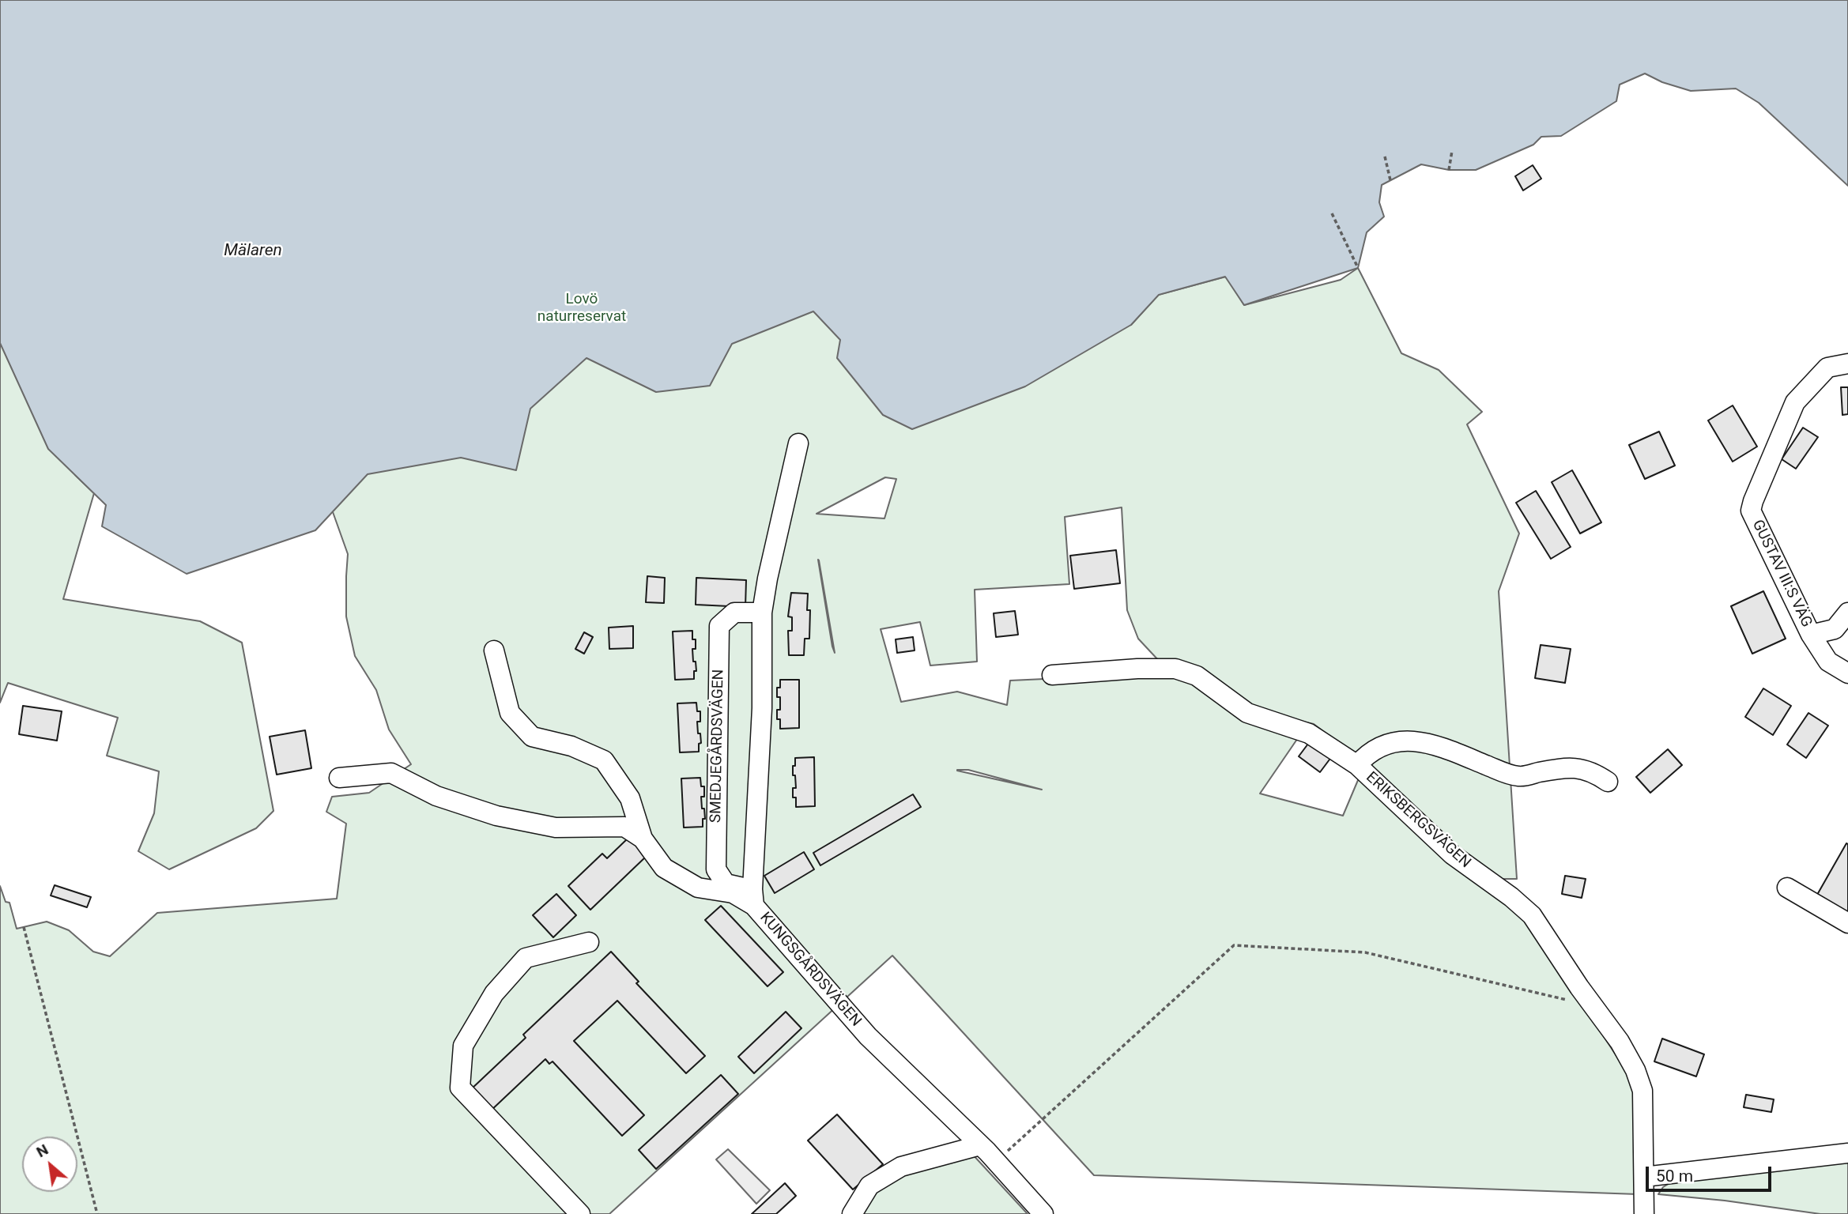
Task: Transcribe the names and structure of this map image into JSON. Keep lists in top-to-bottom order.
{
  "streets": {
    "street": [
      "GUSTAV III:S VÄG",
      "SMEDJEGÅRDSVÄGEN",
      "ERIKSBERGSVÄGEN",
      "KUNGSGÅRDSVÄGEN"
    ]
  },
  "crossings": [
    ["SMEDJEGÅRDSVÄGEN", "KUNGSGÅRDSVÄGEN"]
  ],
  "water": ["Mälaren"],
  "parks": ["Lovö naturreservat"],
  "scale_bar": "50 m",
  "north": "top left"
}
